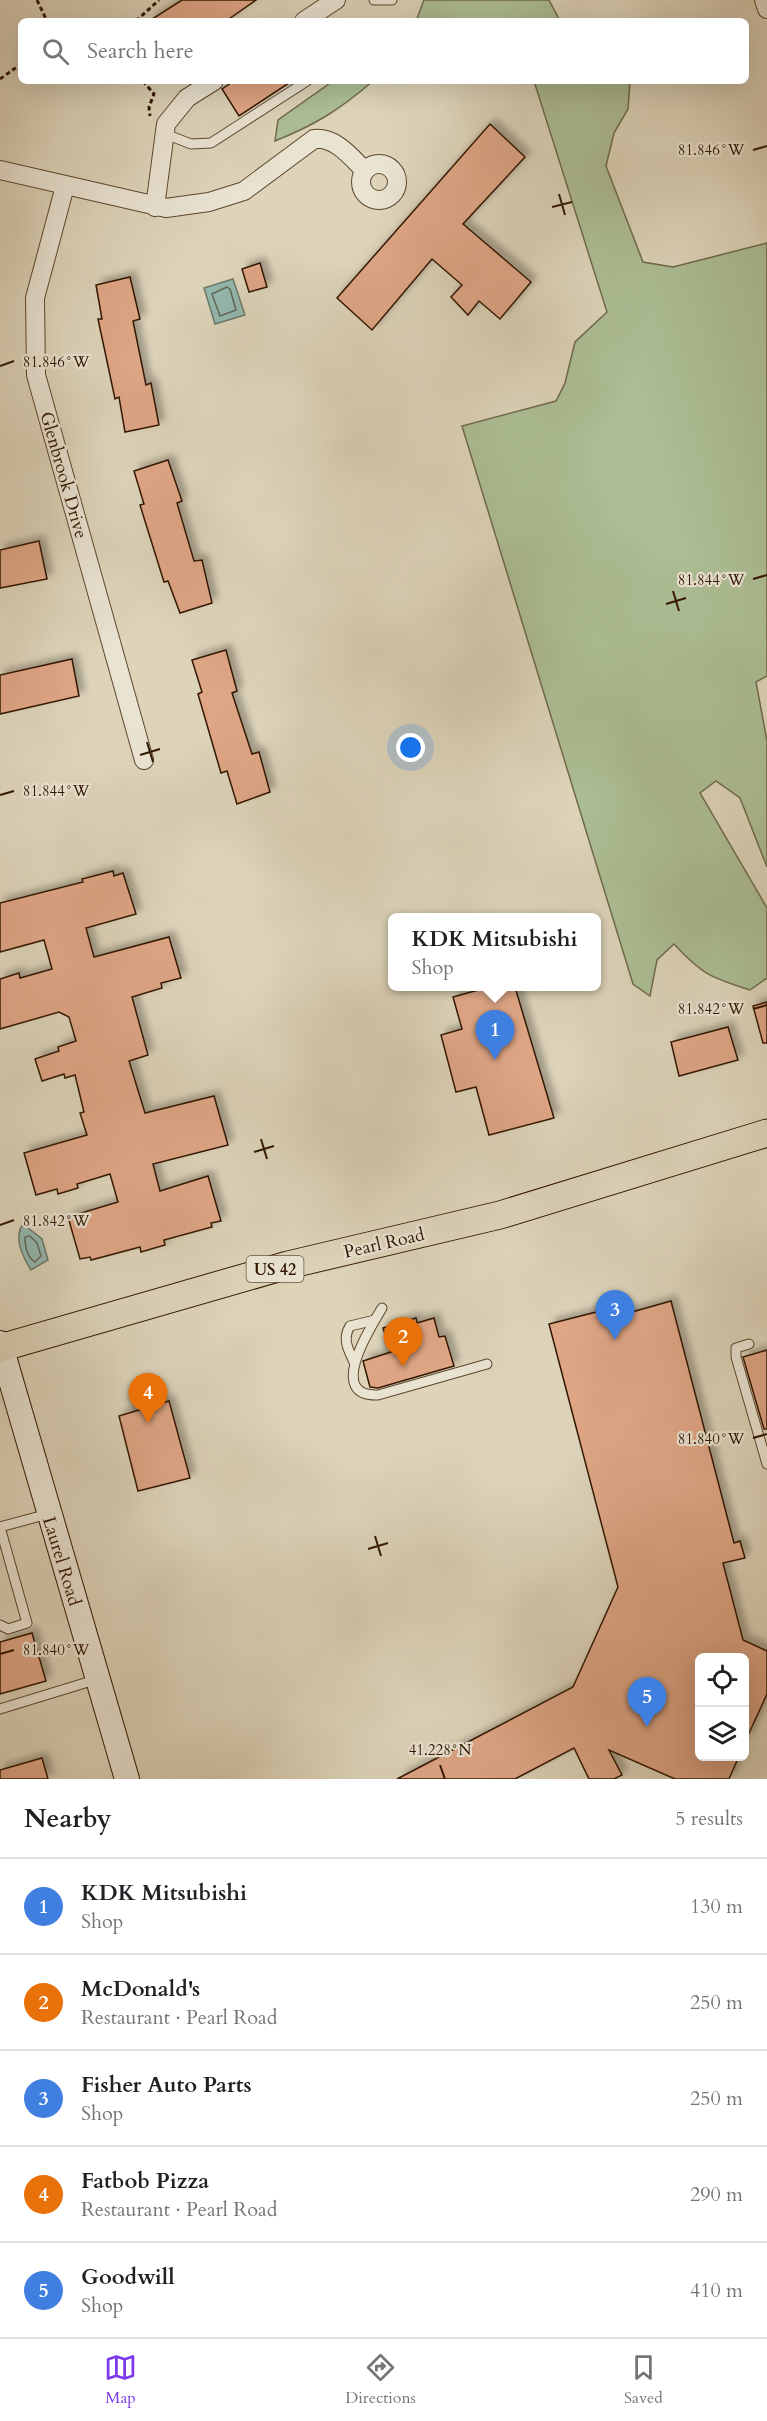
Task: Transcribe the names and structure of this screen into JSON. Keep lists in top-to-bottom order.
{
  "streets": {
    "main road": ["Pearl Road", "US 42"],
    "street": ["Glenbrook Drive", "Laurel Road"]
  },
  "crossings": [
    ["Pearl Road", "Laurel Road"]
  ],
  "page": {
    "search": "Search here",
    "popup": ["KDK Mitsubishi", "Shop"],
    "pins": [
      "1",
      "3",
      "2",
      "4",
      "5"
    ],
    "heading": ["Nearby", "5 results"],
    "list": [
      {
        "mark": "1",
        "name": "KDK Mitsubishi",
        "note": "Shop",
        "value": "130 m"
      },
      {
        "mark": "2",
        "name": "McDonald's",
        "note": "Restaurant · Pearl Road",
        "value": "250 m"
      },
      {
        "mark": "3",
        "name": "Fisher Auto Parts",
        "note": "Shop",
        "value": "250 m"
      },
      {
        "mark": "4",
        "name": "Fatbob Pizza",
        "note": "Restaurant · Pearl Road",
        "value": "290 m"
      },
      {
        "mark": "5",
        "name": "Goodwill",
        "note": "Shop",
        "value": "410 m"
      }
    ],
    "nav": ["Map", "Directions", "Saved"]
  },
  "coordinates": [
    "81.846°W",
    "81.844°W",
    "81.842°W",
    "81.840°W",
    "41.228°N"
  ]
}
